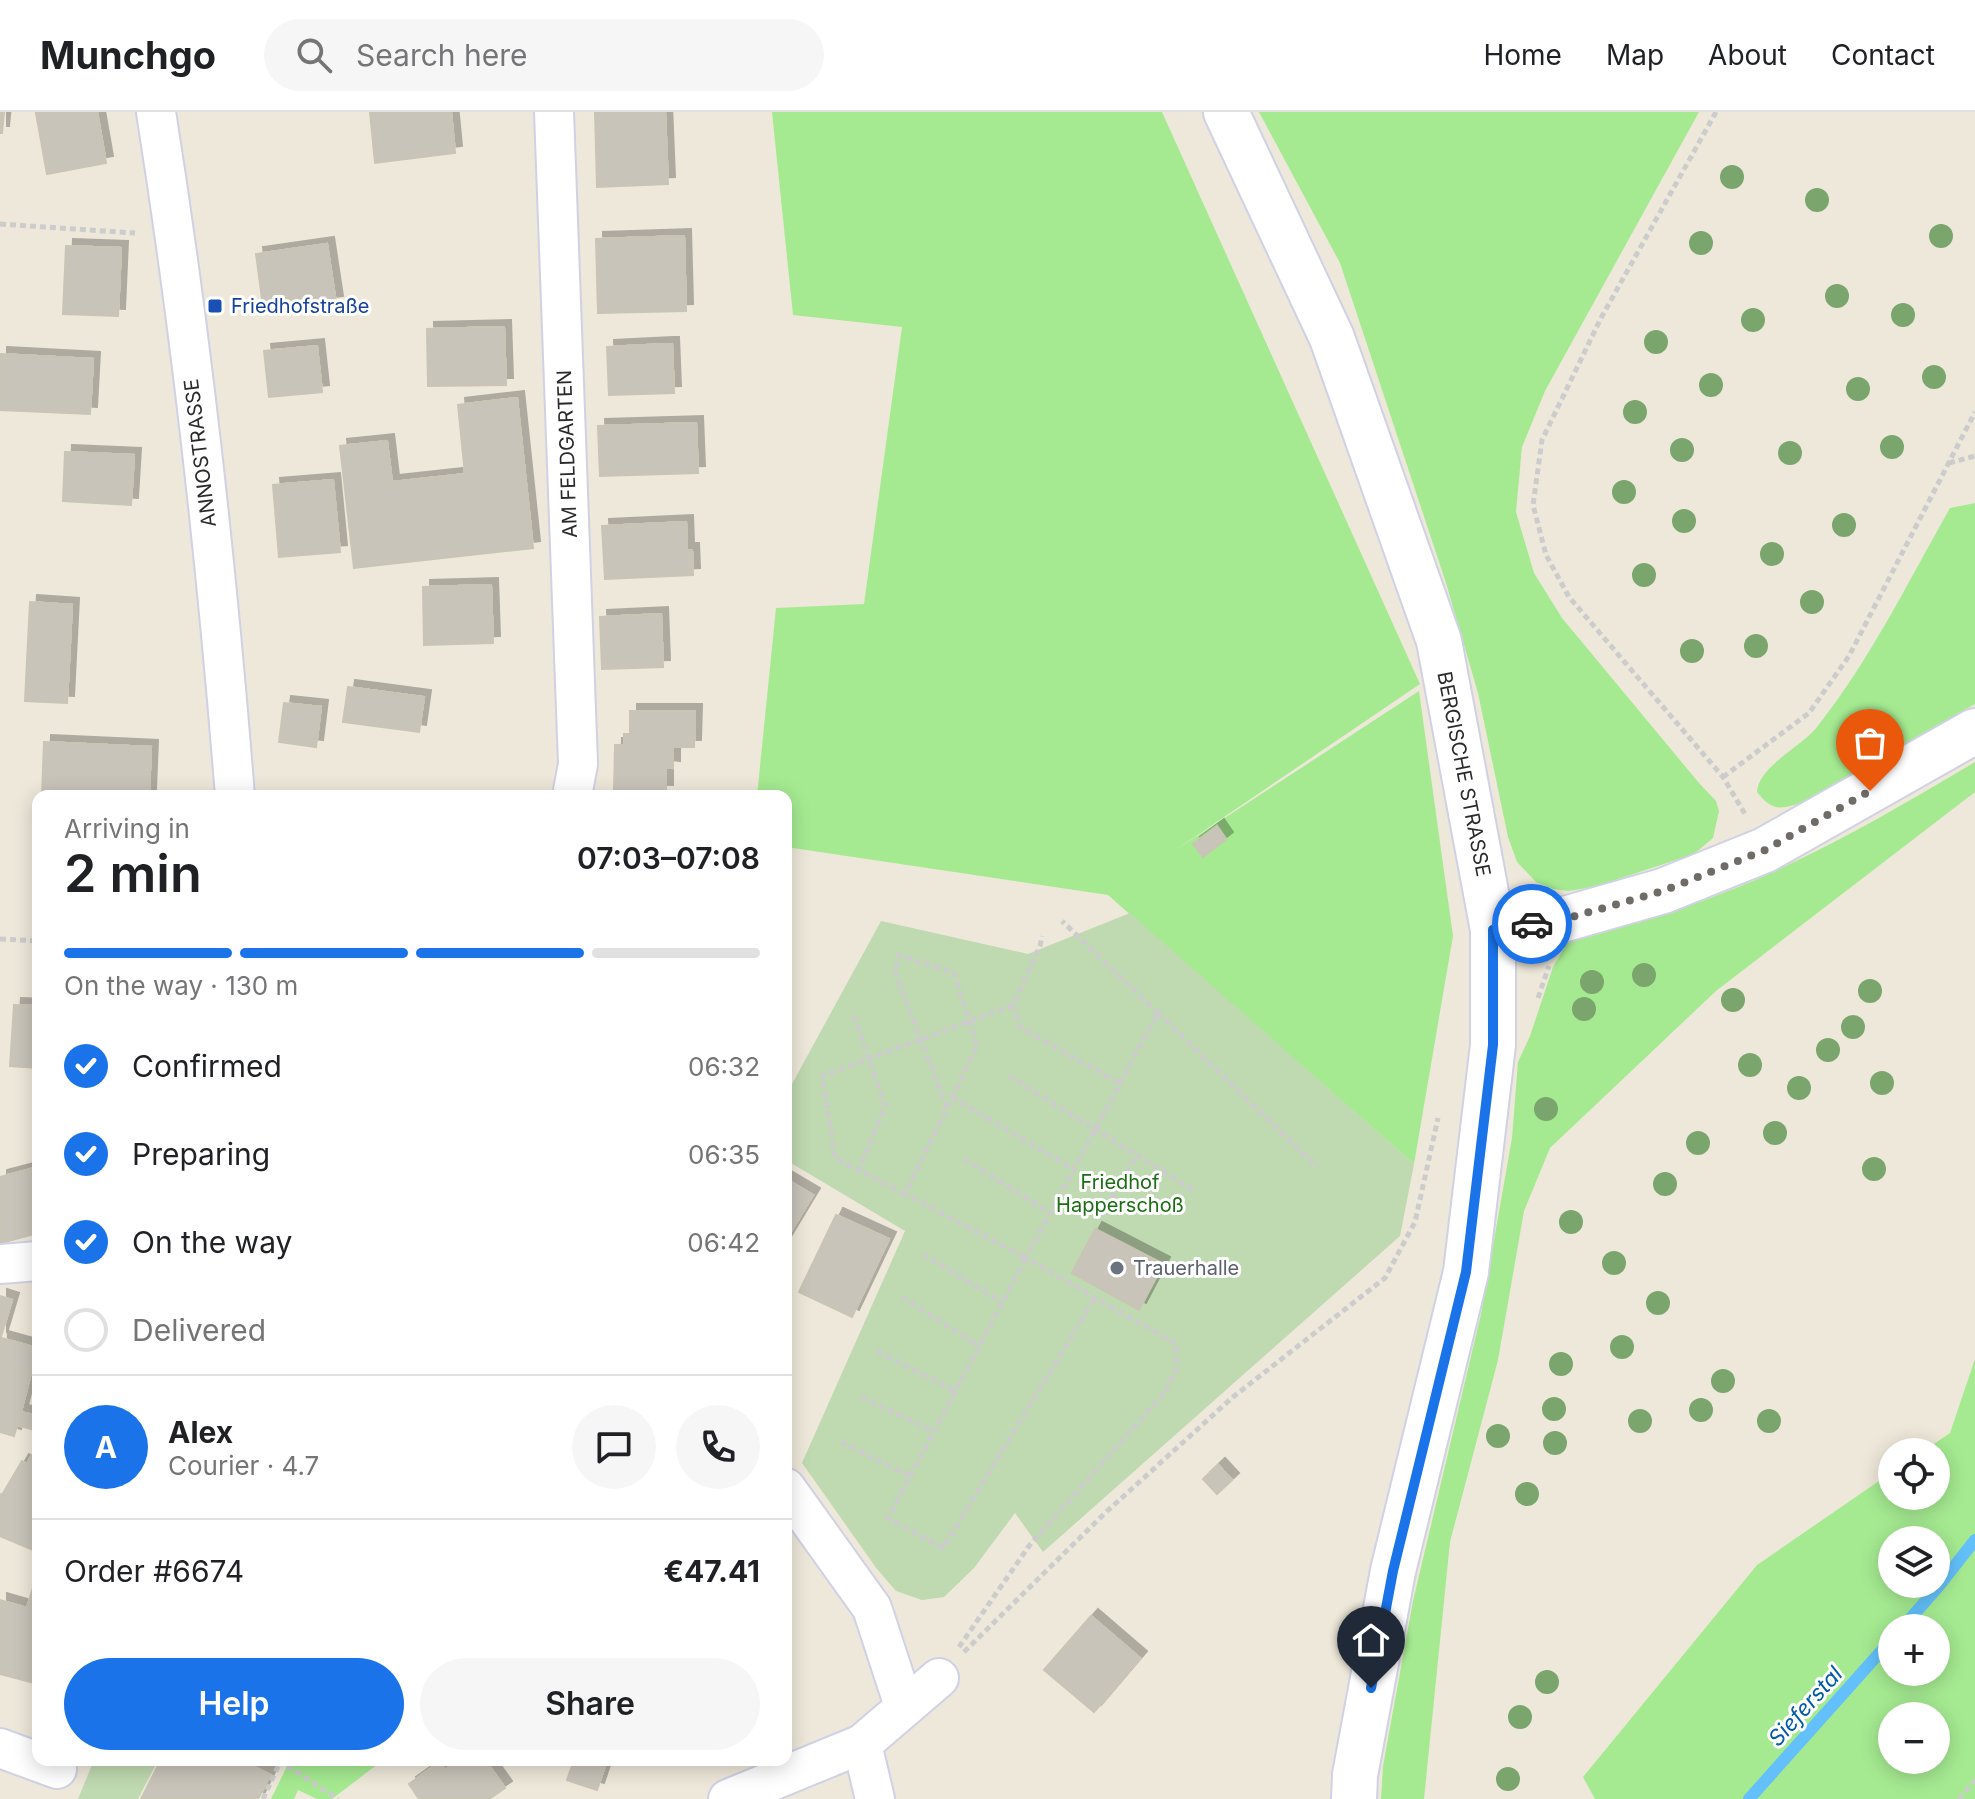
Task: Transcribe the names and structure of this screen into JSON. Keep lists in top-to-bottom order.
{
  "streets": {
    "main road": ["BERGISCHE STRASSE"],
    "street": ["ANNOSTRASSE", "AM FELDGARTEN"]
  },
  "water": ["Sieferstal"],
  "parks": ["Friedhof Happerschoß"],
  "places": {
    "transit": ["Friedhofstraße"],
    "other": ["Trauerhalle"]
  },
  "page": {
    "header": "Munchgo",
    "search": "Search here",
    "nav": [
      "Home",
      "Map",
      "About",
      "Contact"
    ],
    "heading": ["2 min", "Arriving in", "07:03–07:08"],
    "panel": [
      "Alex",
      "Courier · 4.7",
      "Order #6674",
      "€47.41"
    ],
    "bar": "On the way · 130 m",
    "list": [
      ["Confirmed", "06:32"],
      ["Preparing", "06:35"],
      ["On the way", "06:42"],
      "Delivered"
    ],
    "round": "A",
    "map_buttons": ["+", "−"],
    "buttons": ["Help", "Share"]
  }
}
